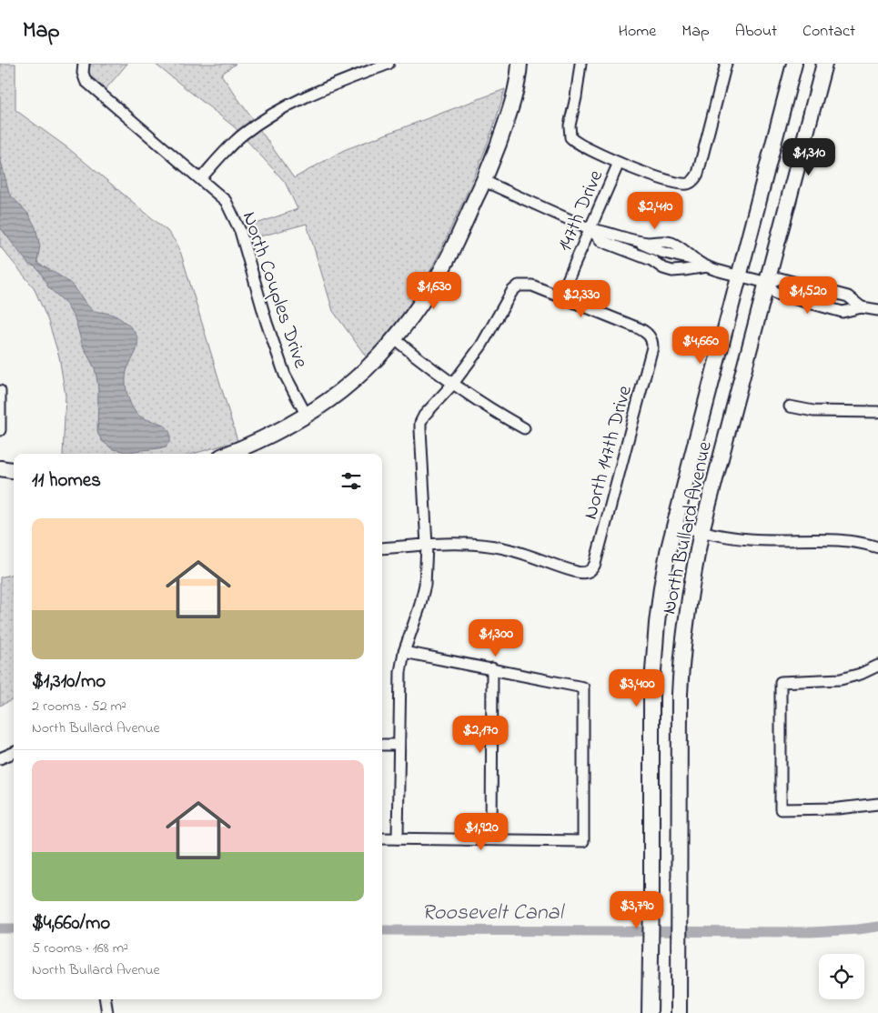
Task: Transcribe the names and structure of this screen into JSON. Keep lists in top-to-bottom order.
{
  "streets": {
    "main road": ["North Bullard Avenue"],
    "street": ["147th Drive", "North Couples Drive", "North 147th Drive"]
  },
  "crossings": [
    ["147th Drive", "North 147th Drive"]
  ],
  "water": ["Roosevelt Canal"],
  "page": {
    "header": "Map",
    "nav": [
      "Home",
      "Map",
      "About",
      "Contact"
    ],
    "price": [
      "$1,310",
      "$2,410",
      "$1,630",
      "$1,520",
      "$2,330",
      "$4,660",
      "$1,300",
      "$3,400",
      "$2,170",
      "$1,920",
      "$3,790"
    ],
    "heading": "11 homes",
    "list": [
      {
        "name": "$1,310/mo",
        "note": "2 rooms · 52 m² · North Bullard Avenue"
      },
      {
        "name": "$4,660/mo",
        "note": "5 rooms · 168 m² · North Bullard Avenue"
      }
    ]
  }
}
